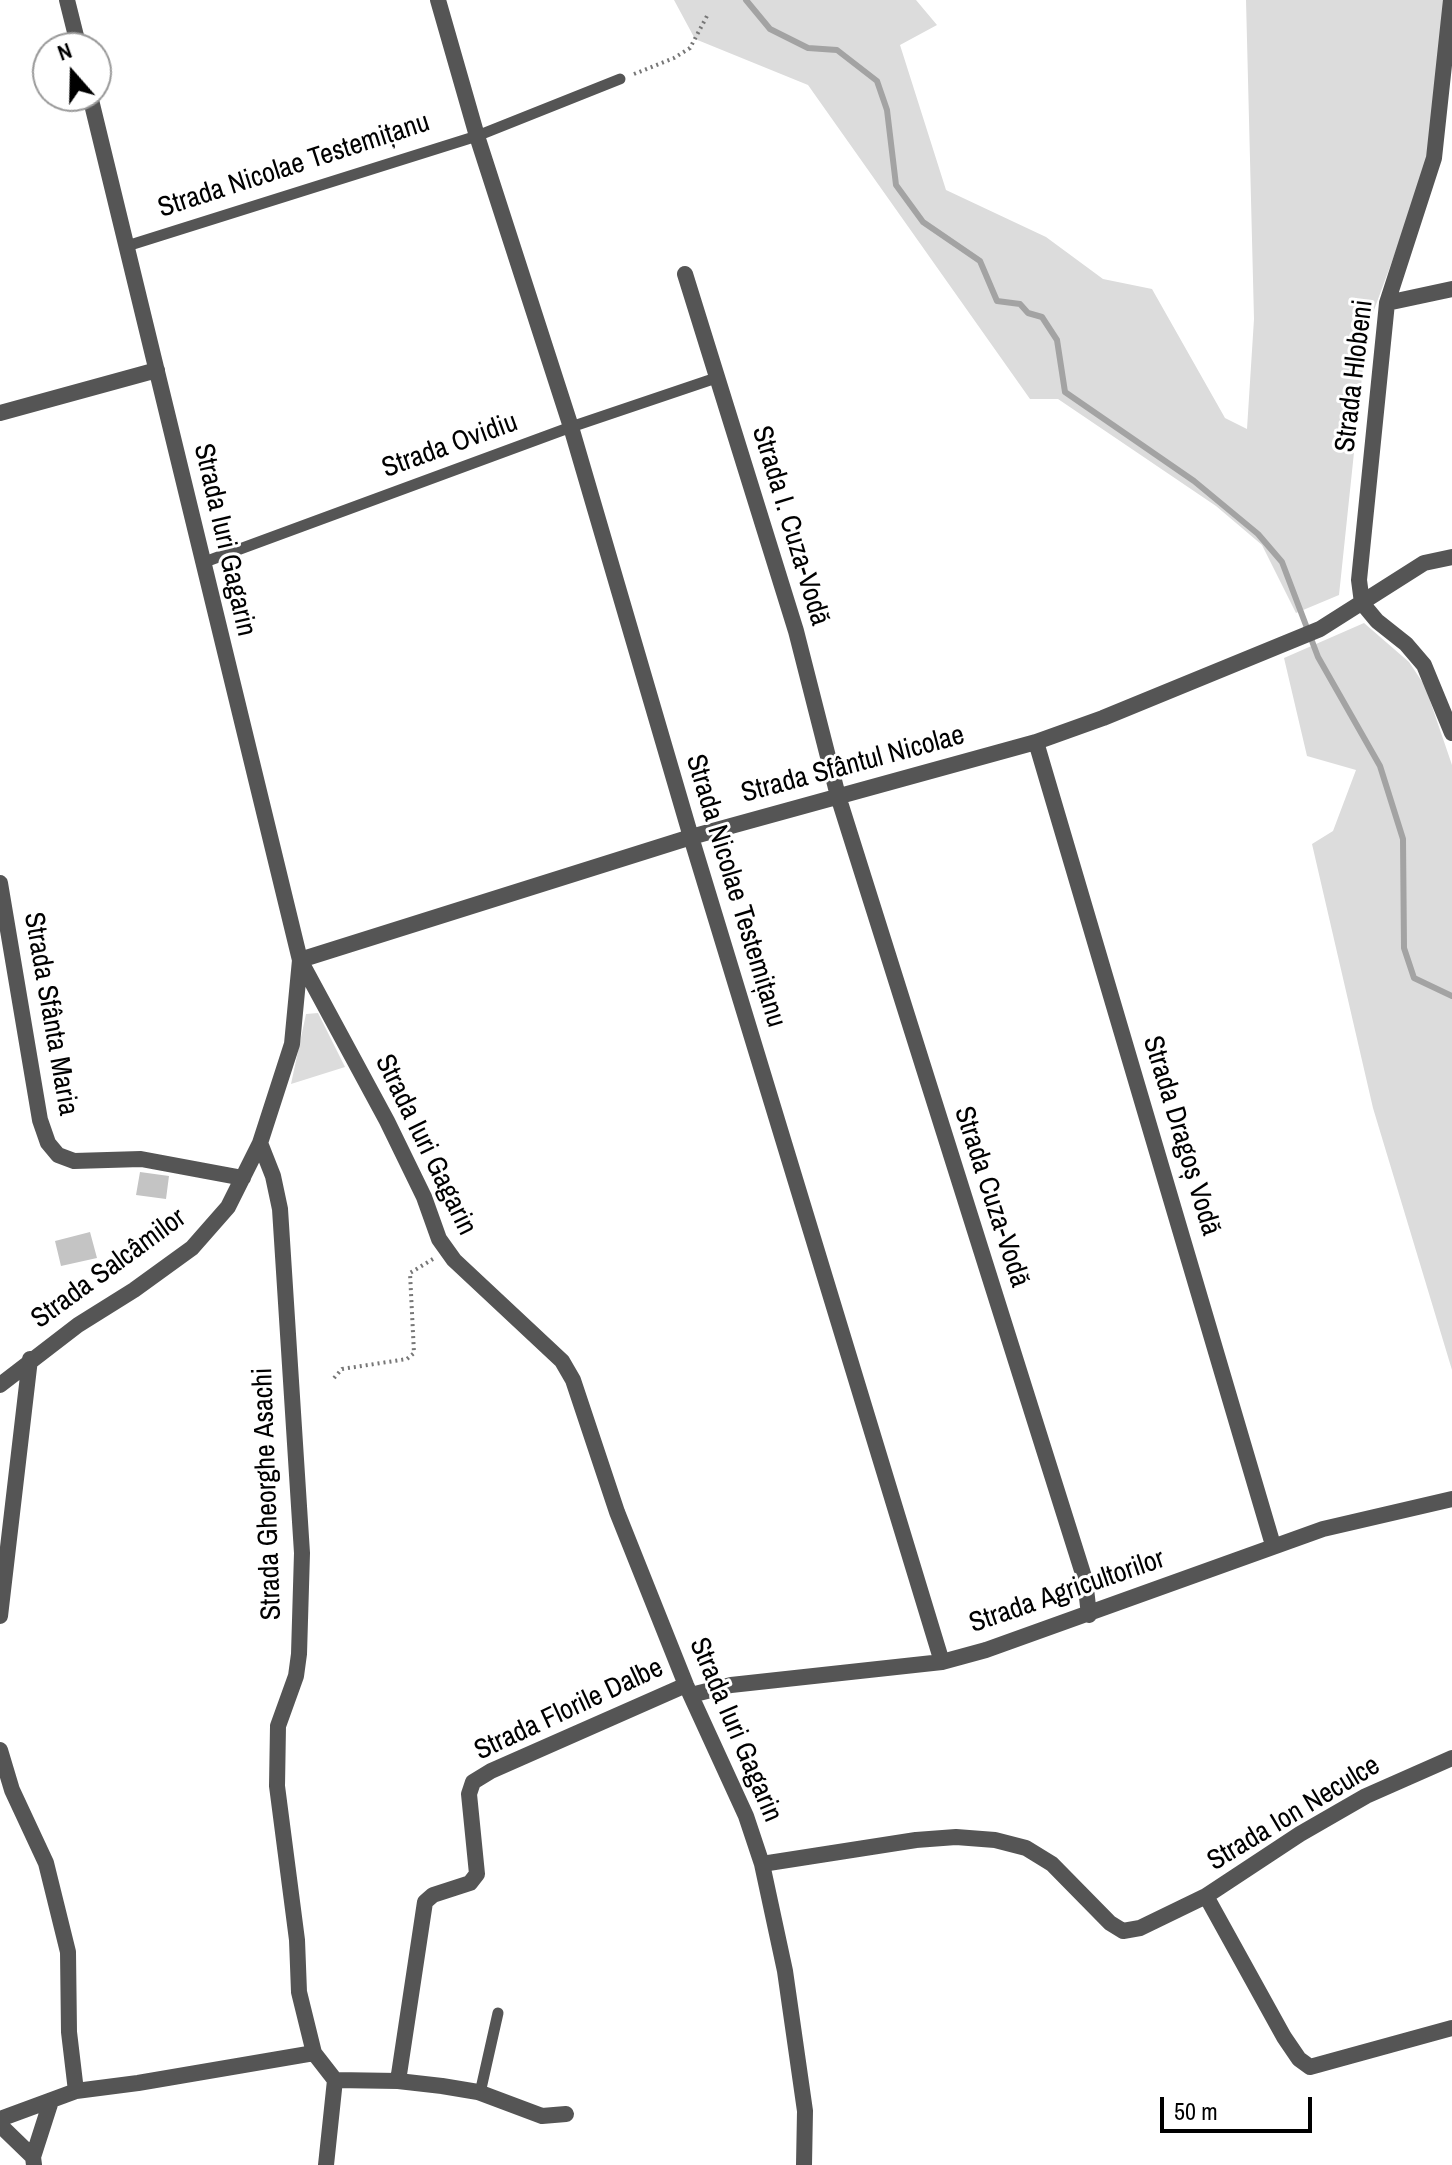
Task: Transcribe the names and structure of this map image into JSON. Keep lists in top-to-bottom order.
{
  "streets": {
    "street": [
      "Strada Nicolae Testemițanu",
      "Strada Hlobeni",
      "Strada I. Cuza-Vodă",
      "Strada Iuri Gagarin",
      "Strada Sfântul Nicolae",
      "Strada Sfânta Maria",
      "Strada Dragoș Vodă",
      "Strada Cuza-Vodă",
      "Strada Salcâmilor",
      "Strada Gheorghe Asachi",
      "Strada Agricultorilor",
      "Strada Florile Dalbe",
      "Strada Ion Neculce"
    ],
    "lane": ["Strada Ovidiu"]
  },
  "crossings": [
    ["Strada Nicolae Testemițanu", "Strada Ovidiu"],
    ["Strada Nicolae Testemițanu", "Strada Iuri Gagarin"],
    ["Strada Nicolae Testemițanu", "Strada Sfântul Nicolae"],
    ["Strada Nicolae Testemițanu", "Strada Agricultorilor"],
    ["Strada Hlobeni", "Strada Sfântul Nicolae"],
    ["Strada Ovidiu", "Strada I. Cuza-Vodă"],
    ["Strada Ovidiu", "Strada Iuri Gagarin"],
    ["Strada I. Cuza-Vodă", "Strada Sfântul Nicolae"],
    ["Strada I. Cuza-Vodă", "Strada Cuza-Vodă"],
    ["Strada Iuri Gagarin", "Strada Sfântul Nicolae"],
    ["Strada Iuri Gagarin", "Strada Agricultorilor"],
    ["Strada Iuri Gagarin", "Strada Florile Dalbe"],
    ["Strada Iuri Gagarin", "Strada Ion Neculce"],
    ["Strada Sfântul Nicolae", "Strada Dragoș Vodă"],
    ["Strada Sfântul Nicolae", "Strada Cuza-Vodă"],
    ["Strada Sfânta Maria", "Strada Salcâmilor"],
    ["Strada Dragoș Vodă", "Strada Agricultorilor"],
    ["Strada Cuza-Vodă", "Strada Agricultorilor"],
    ["Strada Agricultorilor", "Strada Florile Dalbe"]
  ],
  "scale_bar": "50 m",
  "north": "top"
}
